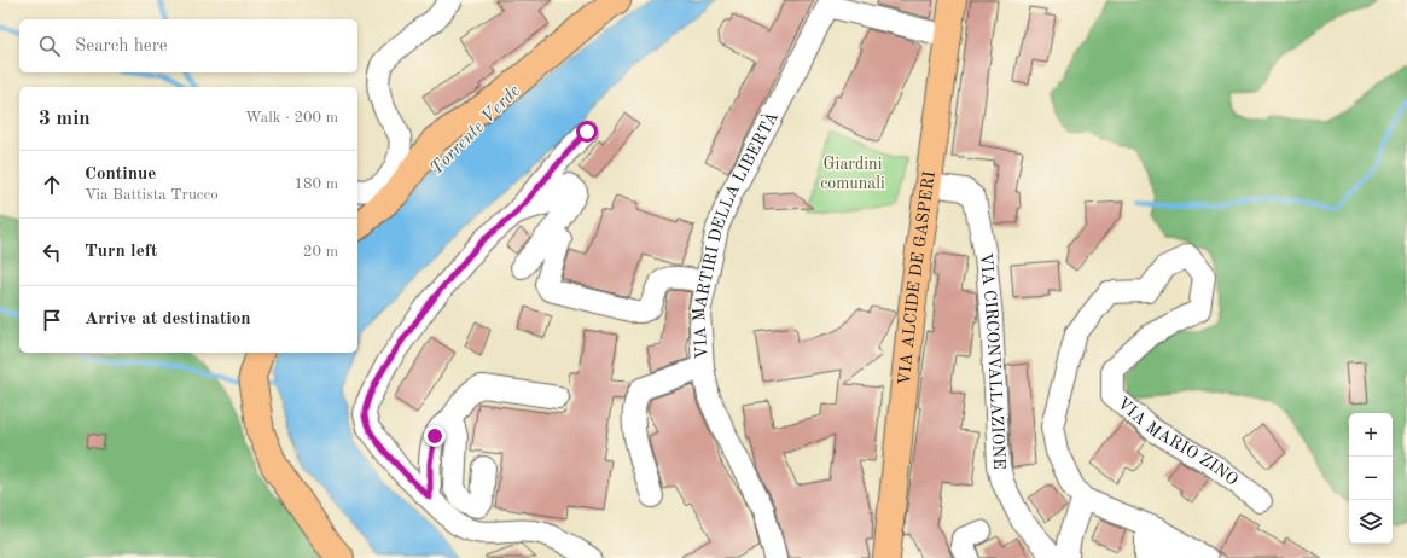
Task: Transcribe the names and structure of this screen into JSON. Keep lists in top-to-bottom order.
{
  "streets": {
    "main road": ["VIA ALCIDE DE GASPERI"],
    "street": ["VIA MARTIRI DELLA LIBERTÀ", "VIA CIRCONVALLAZIONE", "VIA MARIO ZINO"]
  },
  "crossings": [
    ["VIA ALCIDE DE GASPERI", "VIA CIRCONVALLAZIONE"]
  ],
  "water": ["Torrente Verde"],
  "parks": ["Giardini comunali"],
  "page": {
    "search": "Search here",
    "heading": ["3 min", "Walk · 200 m"],
    "list": [
      ["Continue", "Via Battista Trucco", "180 m"],
      ["Turn left", "20 m"],
      "Arrive at destination"
    ],
    "map_buttons": ["+", "−"]
  }
}
